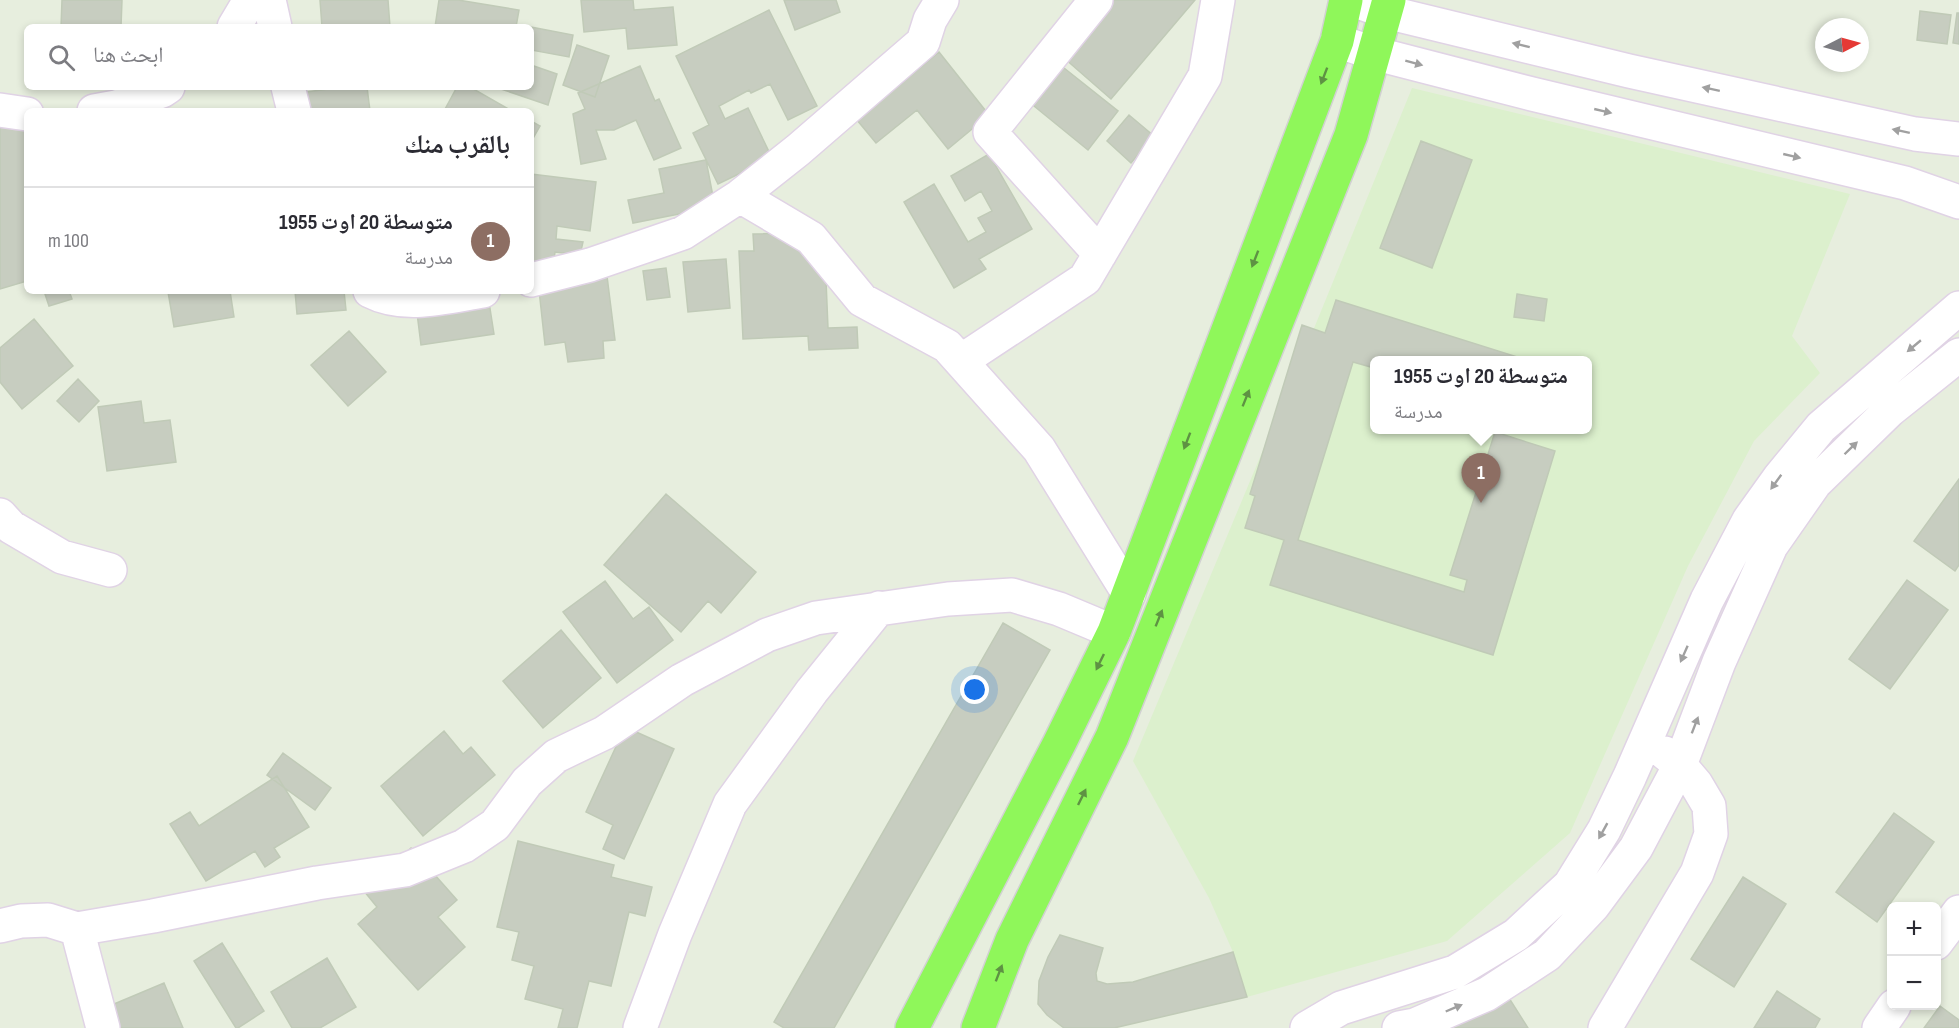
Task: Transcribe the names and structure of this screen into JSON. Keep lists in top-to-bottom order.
{
  "north": "right",
  "page": {
    "search": "ابحث هنا",
    "heading": "بالقرب منك",
    "list": [
      {
        "mark": "1",
        "name": "متوسطة 20 اوت 1955",
        "note": "مدرسة",
        "value": "100 m"
      }
    ],
    "popup": ["متوسطة 20 اوت 1955", "مدرسة"],
    "pins": "1",
    "map_buttons": ["+", "−"]
  }
}
